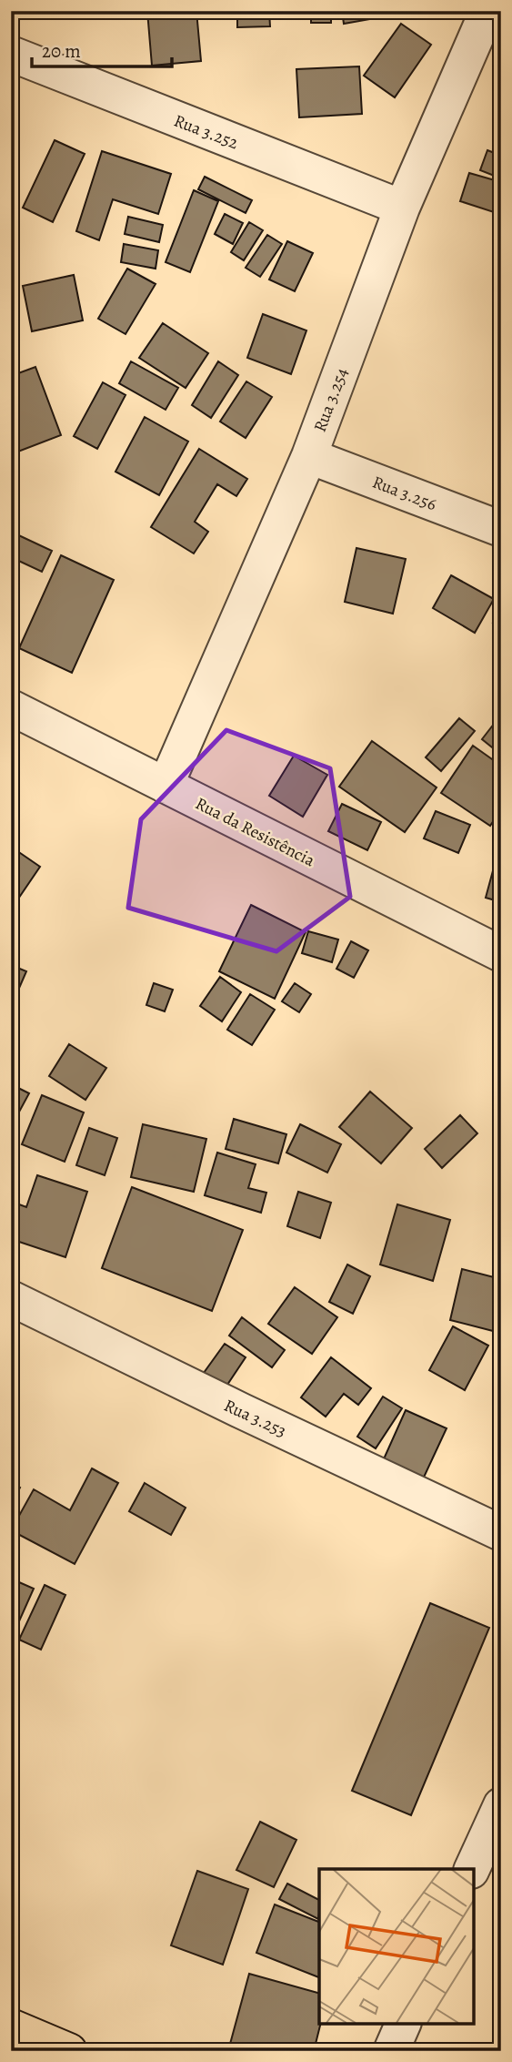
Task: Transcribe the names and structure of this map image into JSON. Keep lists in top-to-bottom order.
{
  "streets": {
    "street": [
      "Rua 3.252",
      "Rua 3.254",
      "Rua 3.256",
      "Rua da Resistência",
      "Rua 3.253"
    ]
  },
  "crossings": [
    ["Rua 3.252", "Rua 3.254"],
    ["Rua 3.254", "Rua 3.256"],
    ["Rua 3.254", "Rua da Resistência"]
  ],
  "scale_bar": "20 m"
}
